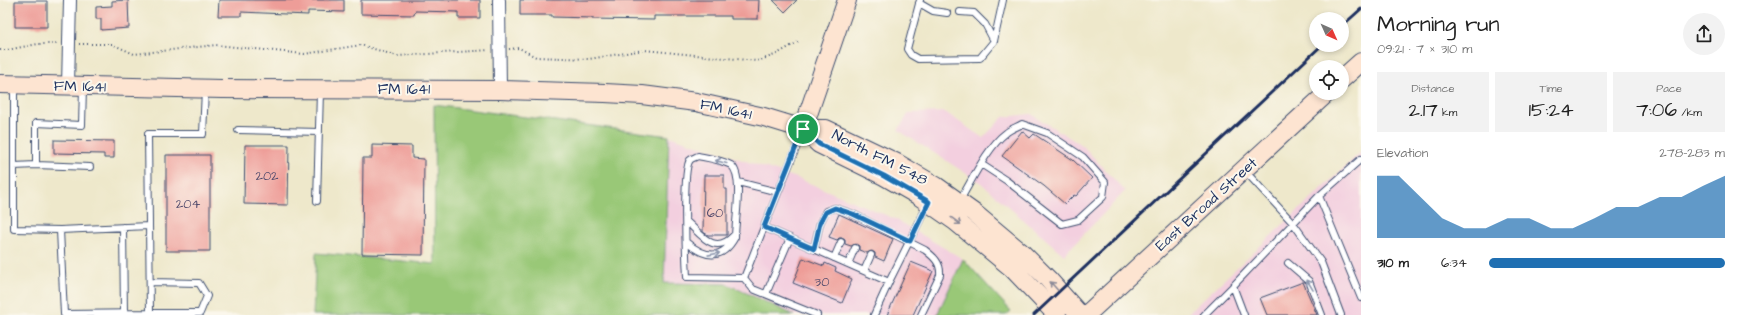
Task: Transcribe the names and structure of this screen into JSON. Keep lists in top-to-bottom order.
{
  "streets": {
    "main road": ["FM 1641", "North FM 548", "East Broad Street"]
  },
  "crossings": [
    ["FM 1641", "North FM 548"]
  ],
  "house_numbers": [
    "202",
    "204",
    "60",
    "30"
  ],
  "north": "bottom right",
  "page": {
    "heading": ["Morning run", "09:21 · 7 × 310 m"],
    "stats": [
      ["Distance", "2.17 km"],
      ["Time", "15:24"],
      ["Pace", "7:06 /km"]
    ],
    "chart": ["Elevation", "278–283 m"],
    "list": [
      {
        "name": "310 m",
        "note": "6:34"
      }
    ]
  }
}
